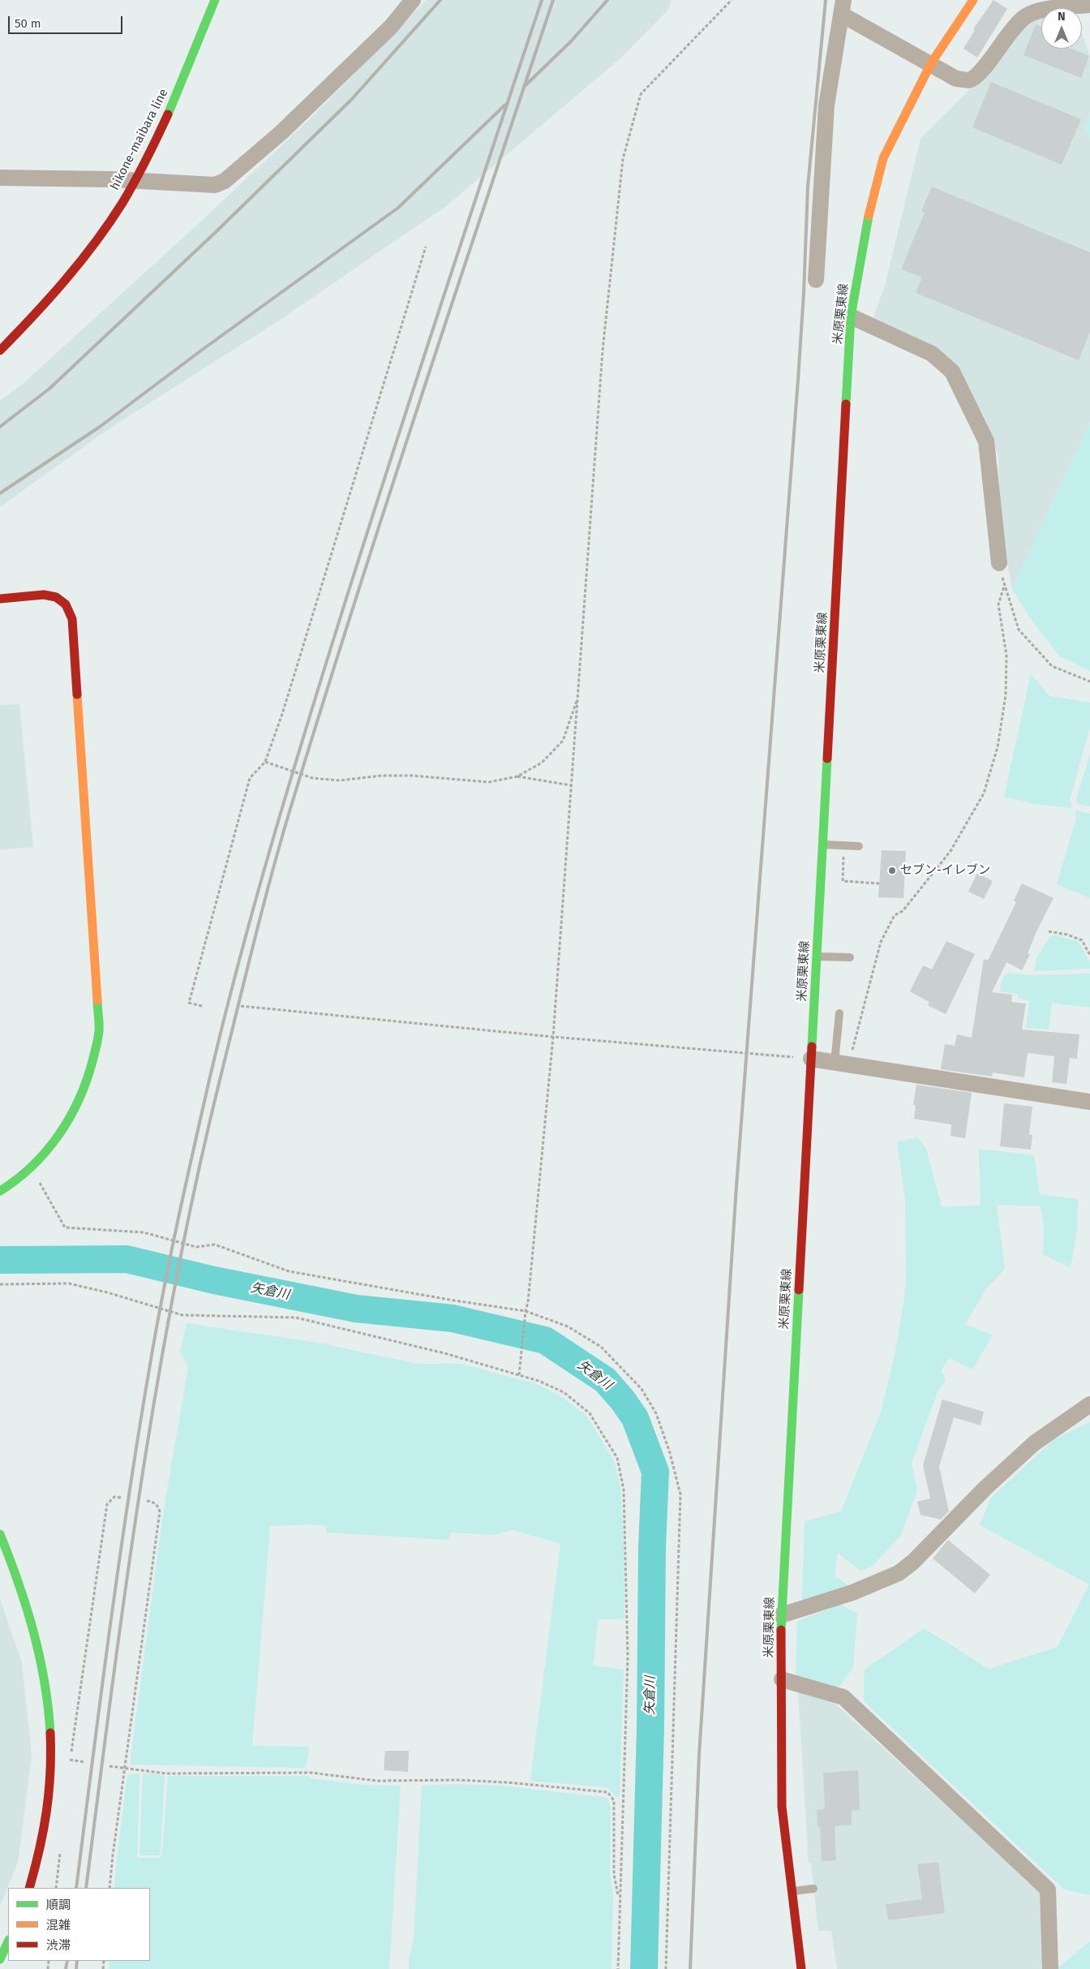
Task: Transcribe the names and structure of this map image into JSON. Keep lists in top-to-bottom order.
{
  "streets": {
    "main road": ["hikone-maibara line", "米原栗東線"]
  },
  "water": ["矢倉川"],
  "places": ["セブン-イレブン"],
  "legend": ["順調", "混雑", "渋滞"],
  "scale_bar": "50 m",
  "north": "top"
}
